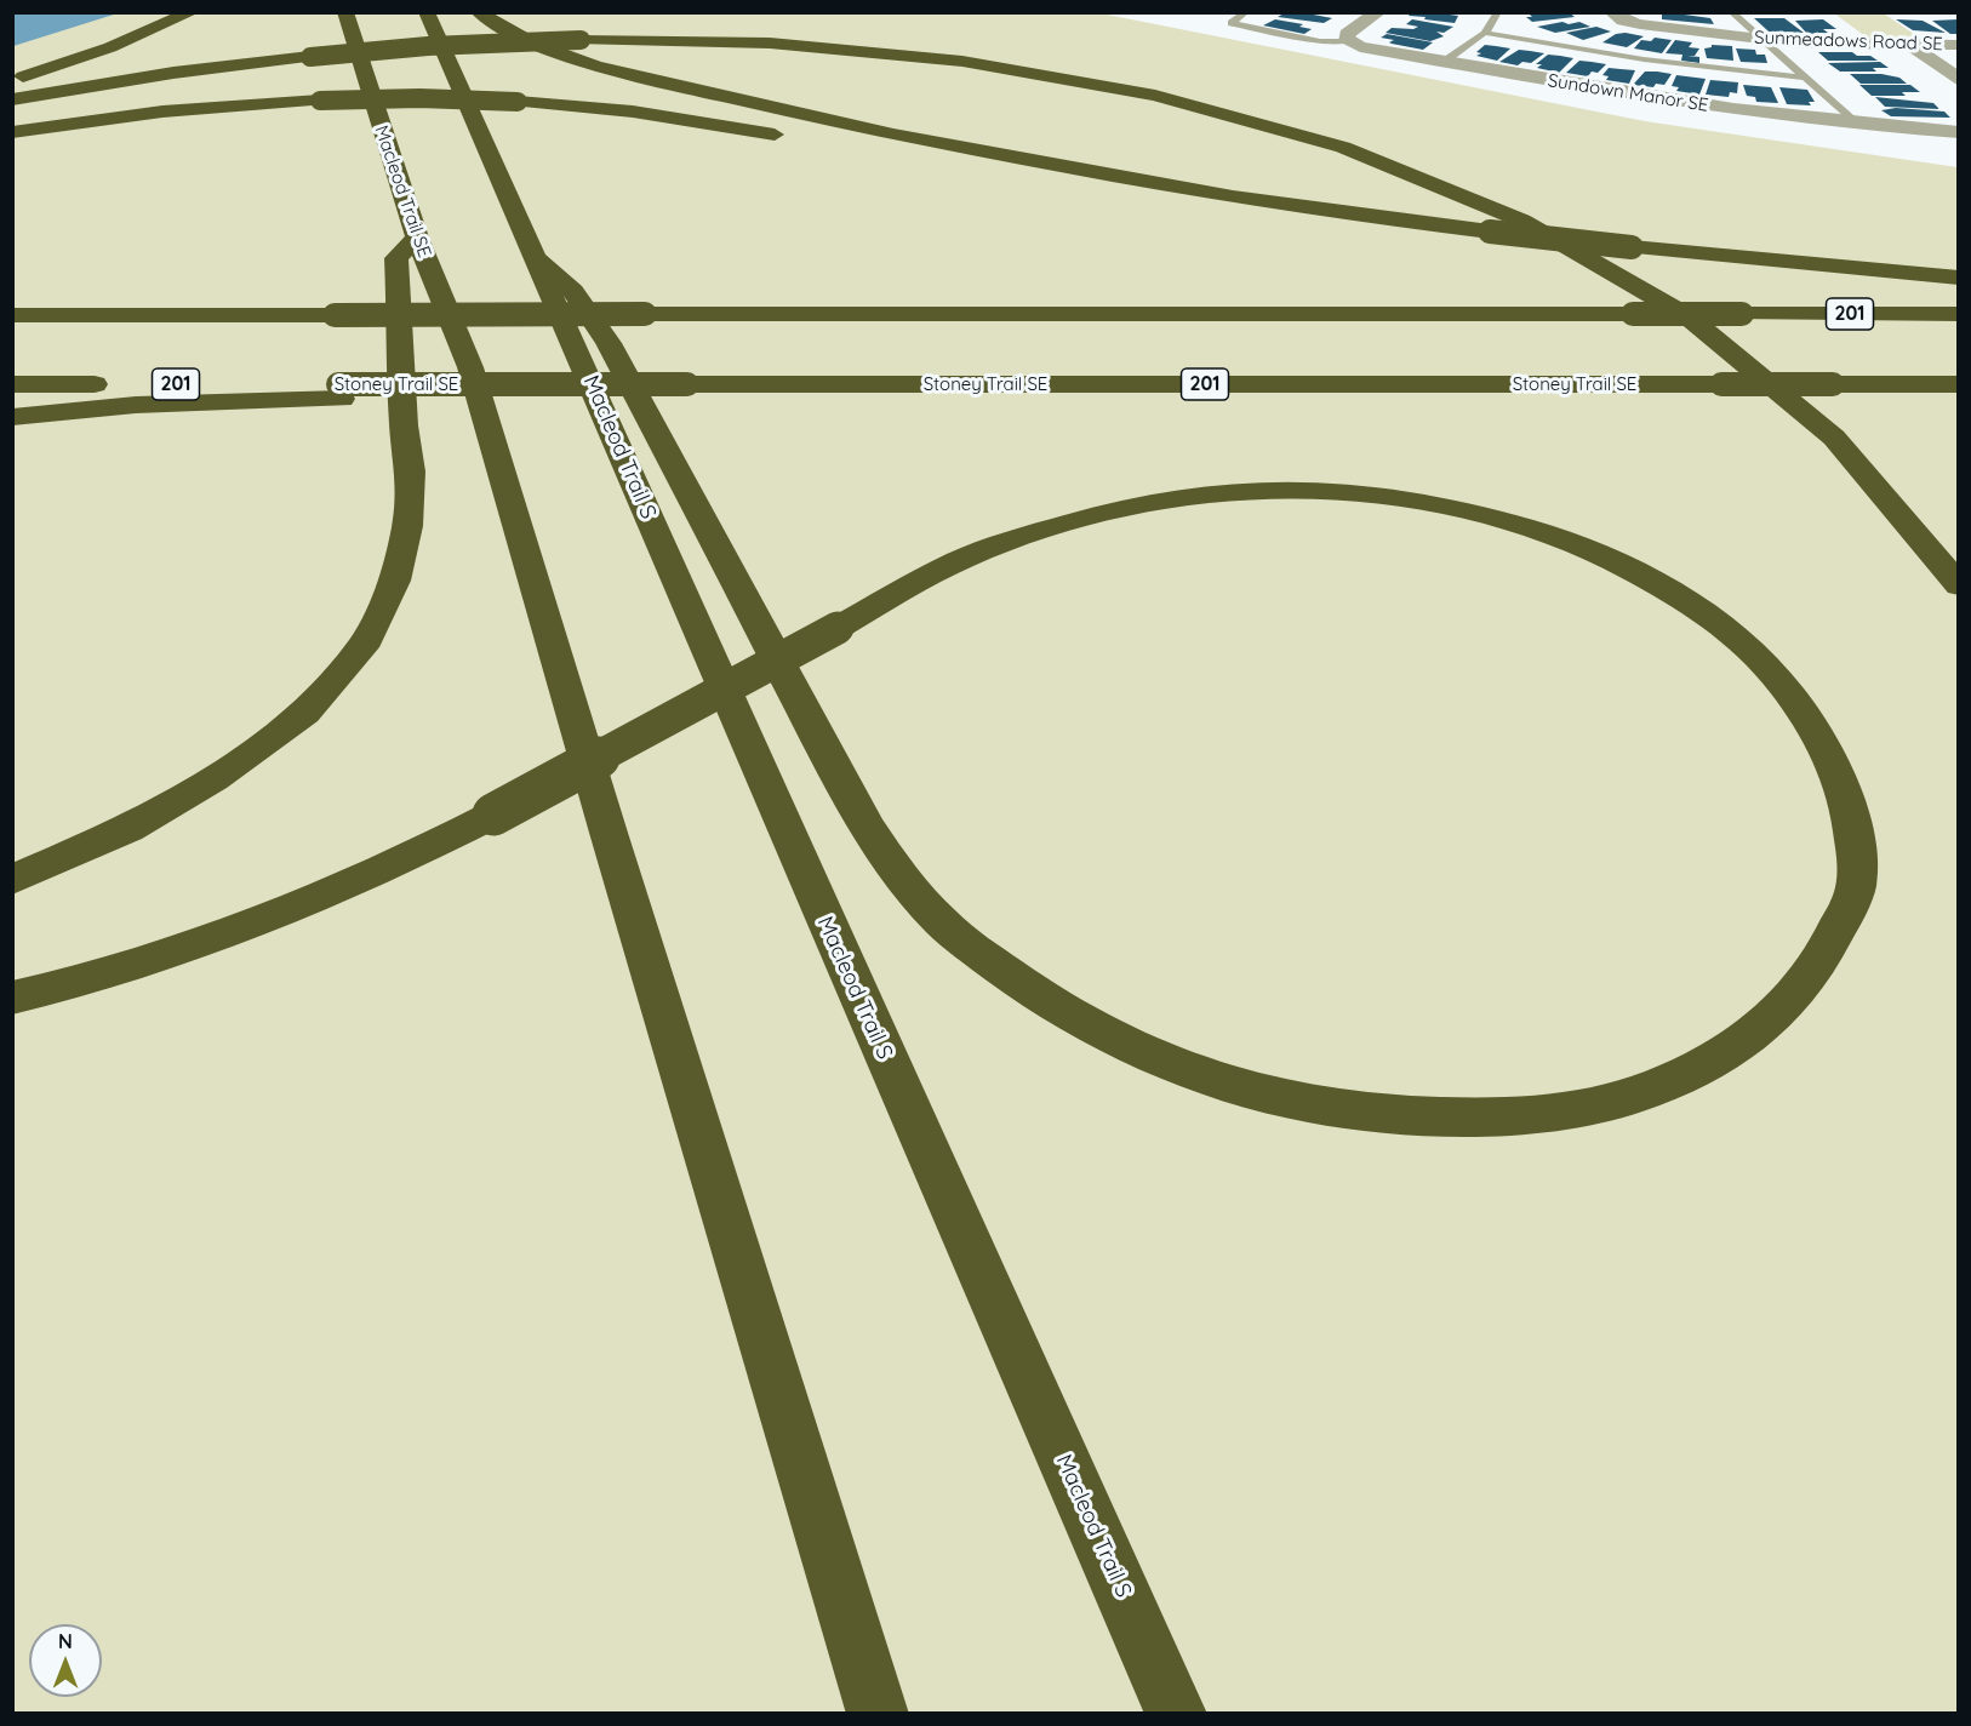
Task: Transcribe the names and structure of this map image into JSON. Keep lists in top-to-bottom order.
{
  "streets": {
    "highway": [
      "Macleod Trail SE",
      "201",
      "Stoney Trail SE",
      "Macleod Trail S"
    ],
    "street": ["Sunmeadows Road SE", "Sundown Manor SE"]
  },
  "north": "top"
}
